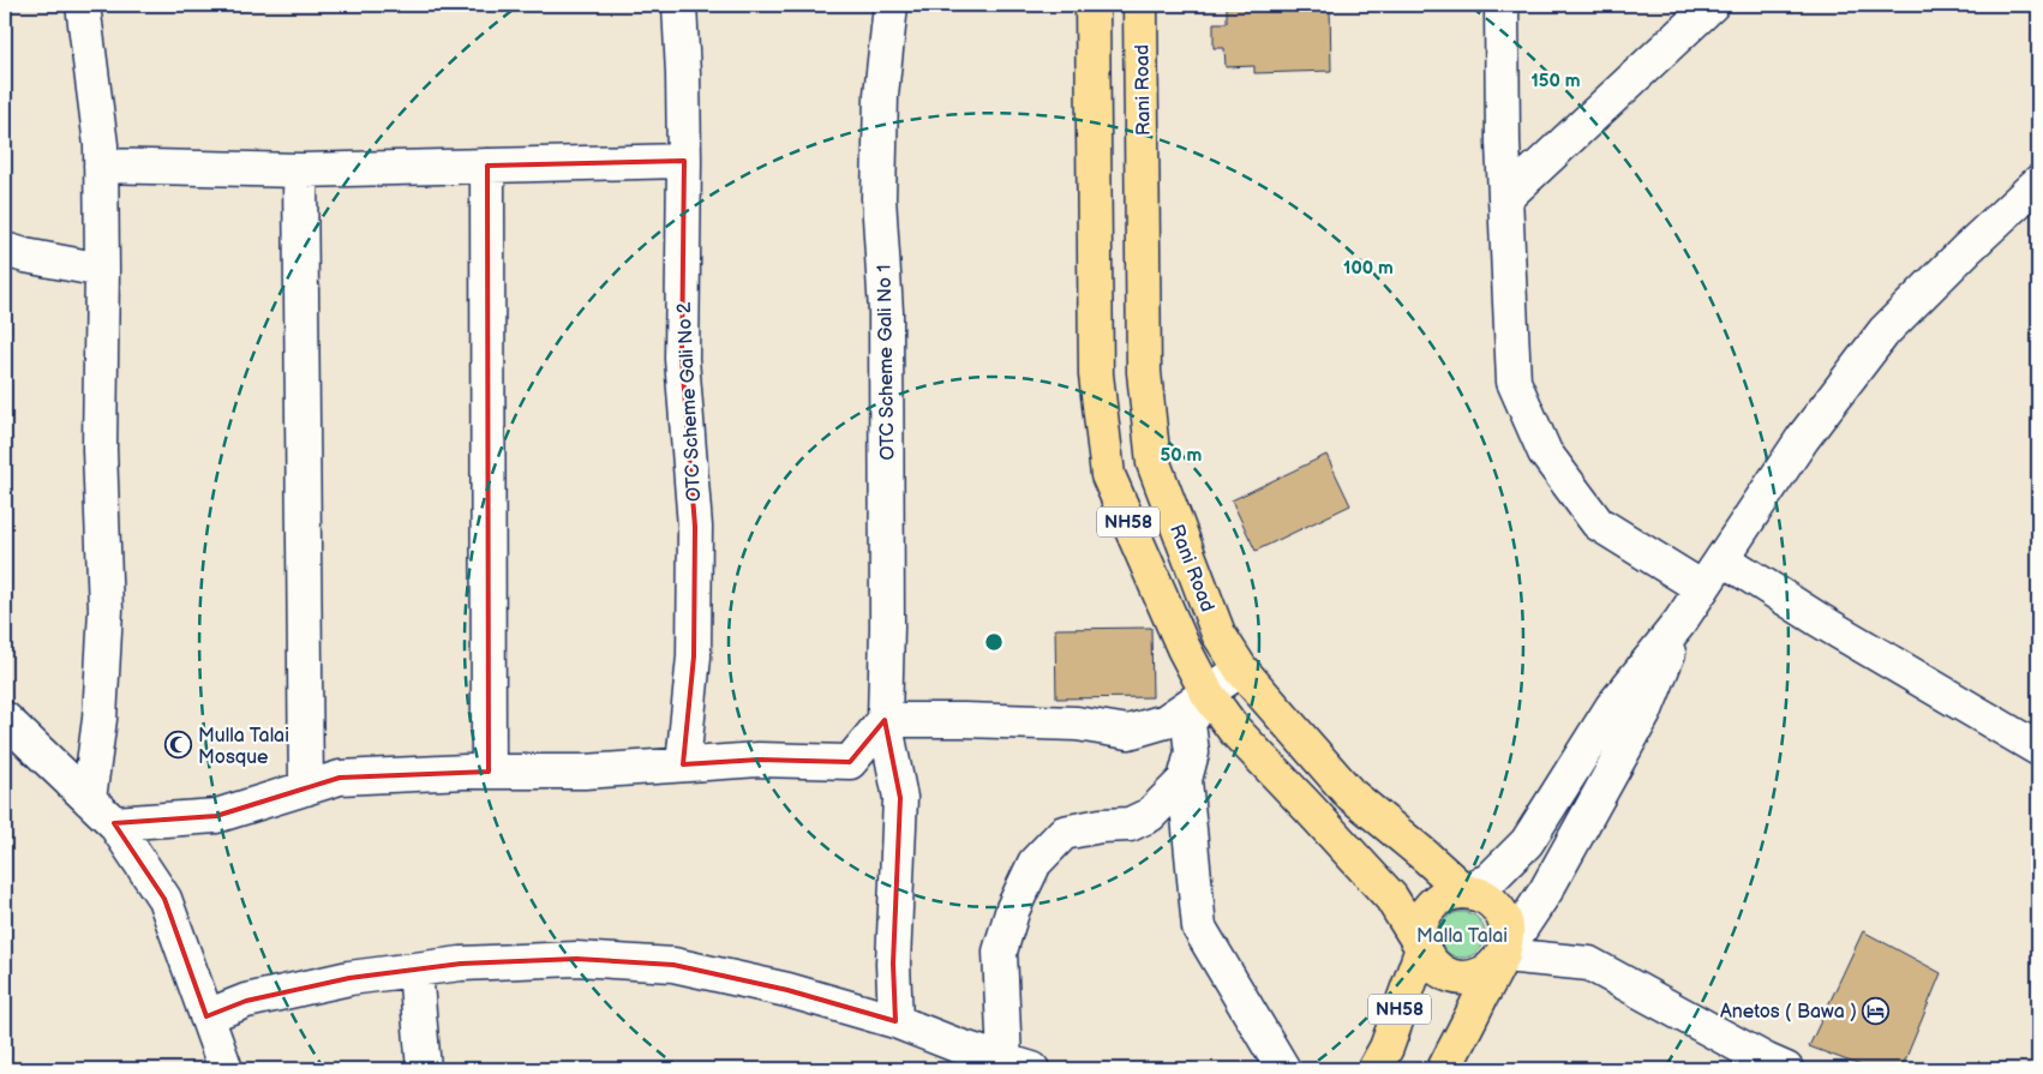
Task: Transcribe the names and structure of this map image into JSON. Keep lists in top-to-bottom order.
{
  "streets": {
    "highway": ["Rani Road", "NH58"],
    "street": ["OTC Scheme Gali No 1", "OTC Scheme Gali No 2"]
  },
  "crossings": [
    ["Rani Road", "NH58"]
  ],
  "parks": ["Malla Talai"],
  "places": {
    "mosque": ["Mulla Talai Mosque"],
    "hotel": ["Anetos ( Bawa )"]
  },
  "rings": ["150 m", "100 m", "50 m"]
}
